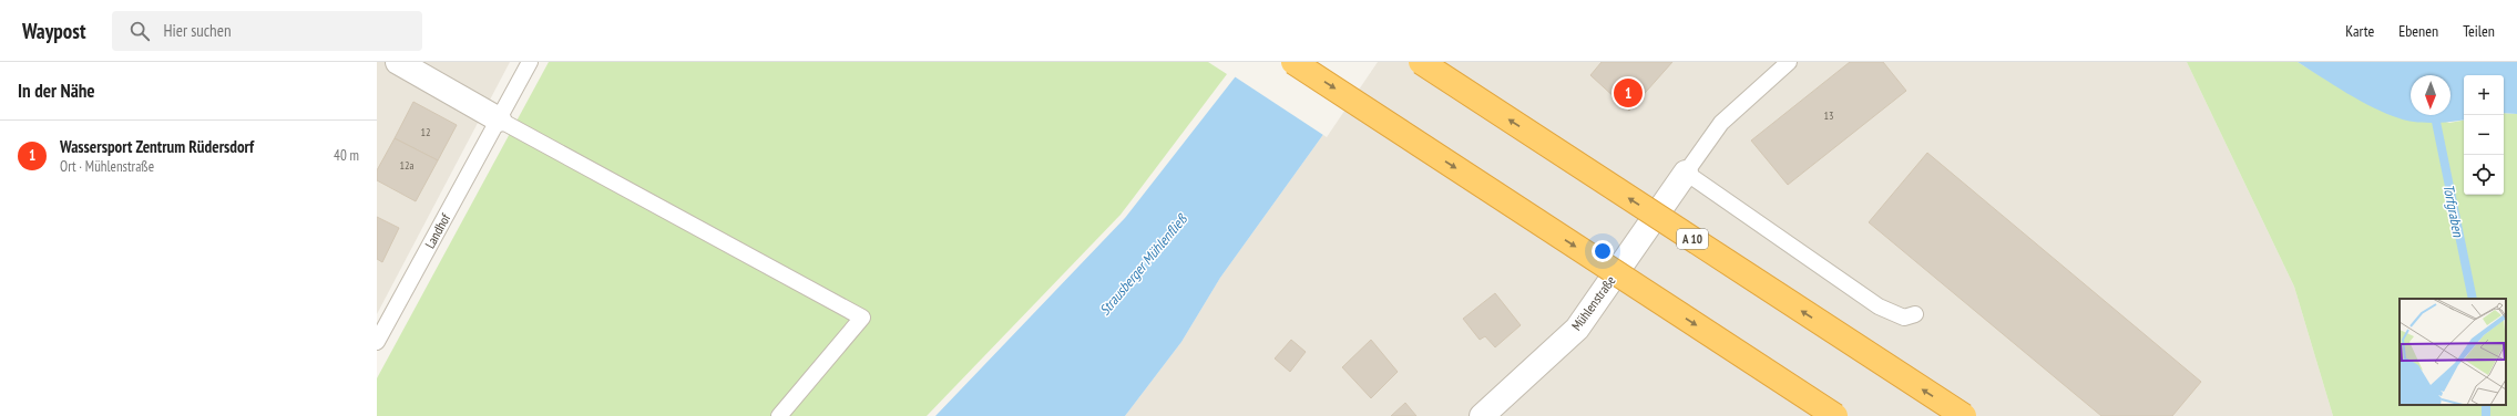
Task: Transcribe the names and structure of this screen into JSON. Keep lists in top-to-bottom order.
{
  "streets": {
    "highway": ["A 10"],
    "street": ["Mühlenstraße"],
    "lane": ["Landhof"]
  },
  "water": ["Torfgraben", "Strausberger Mühlenfließ"],
  "house_numbers": ["13", "12", "12a"],
  "north": "bottom",
  "page": {
    "header": "Waypost",
    "search": "Hier suchen",
    "nav": ["Karte", "Ebenen", "Teilen"],
    "heading": "In der Nähe",
    "map_buttons": ["+", "−"],
    "pins": "1",
    "list": [
      {
        "mark": "1",
        "name": "Wassersport Zentrum Rüdersdorf",
        "note": "Ort · Mühlenstraße",
        "value": "40 m"
      }
    ]
  }
}
